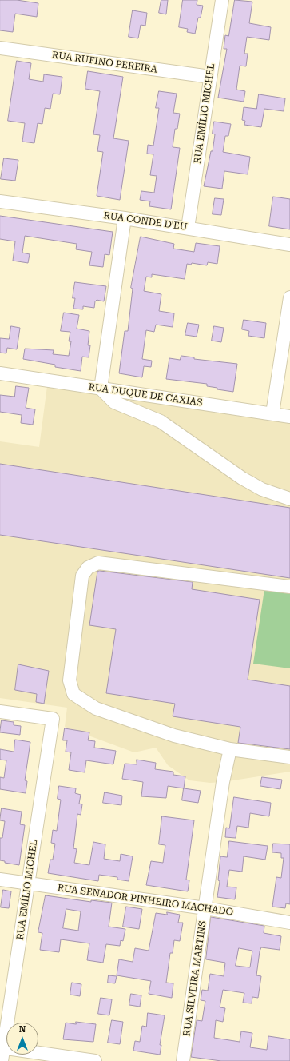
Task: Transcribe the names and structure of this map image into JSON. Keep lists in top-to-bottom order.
{
  "streets": {
    "street": [
      "RUA RUFINO PEREIRA",
      "RUA EMÍLIO MICHEL",
      "RUA CONDE D'EU",
      "RUA DUQUE DE CAXIAS",
      "RUA SENADOR PINHEIRO MACHADO",
      "RUA SILVEIRA MARTINS"
    ]
  },
  "crossings": [
    ["RUA RUFINO PEREIRA", "RUA EMÍLIO MICHEL"],
    ["RUA EMÍLIO MICHEL", "RUA CONDE D'EU"],
    ["RUA EMÍLIO MICHEL", "RUA SENADOR PINHEIRO MACHADO"],
    ["RUA SENADOR PINHEIRO MACHADO", "RUA SILVEIRA MARTINS"]
  ],
  "north": "top"
}
